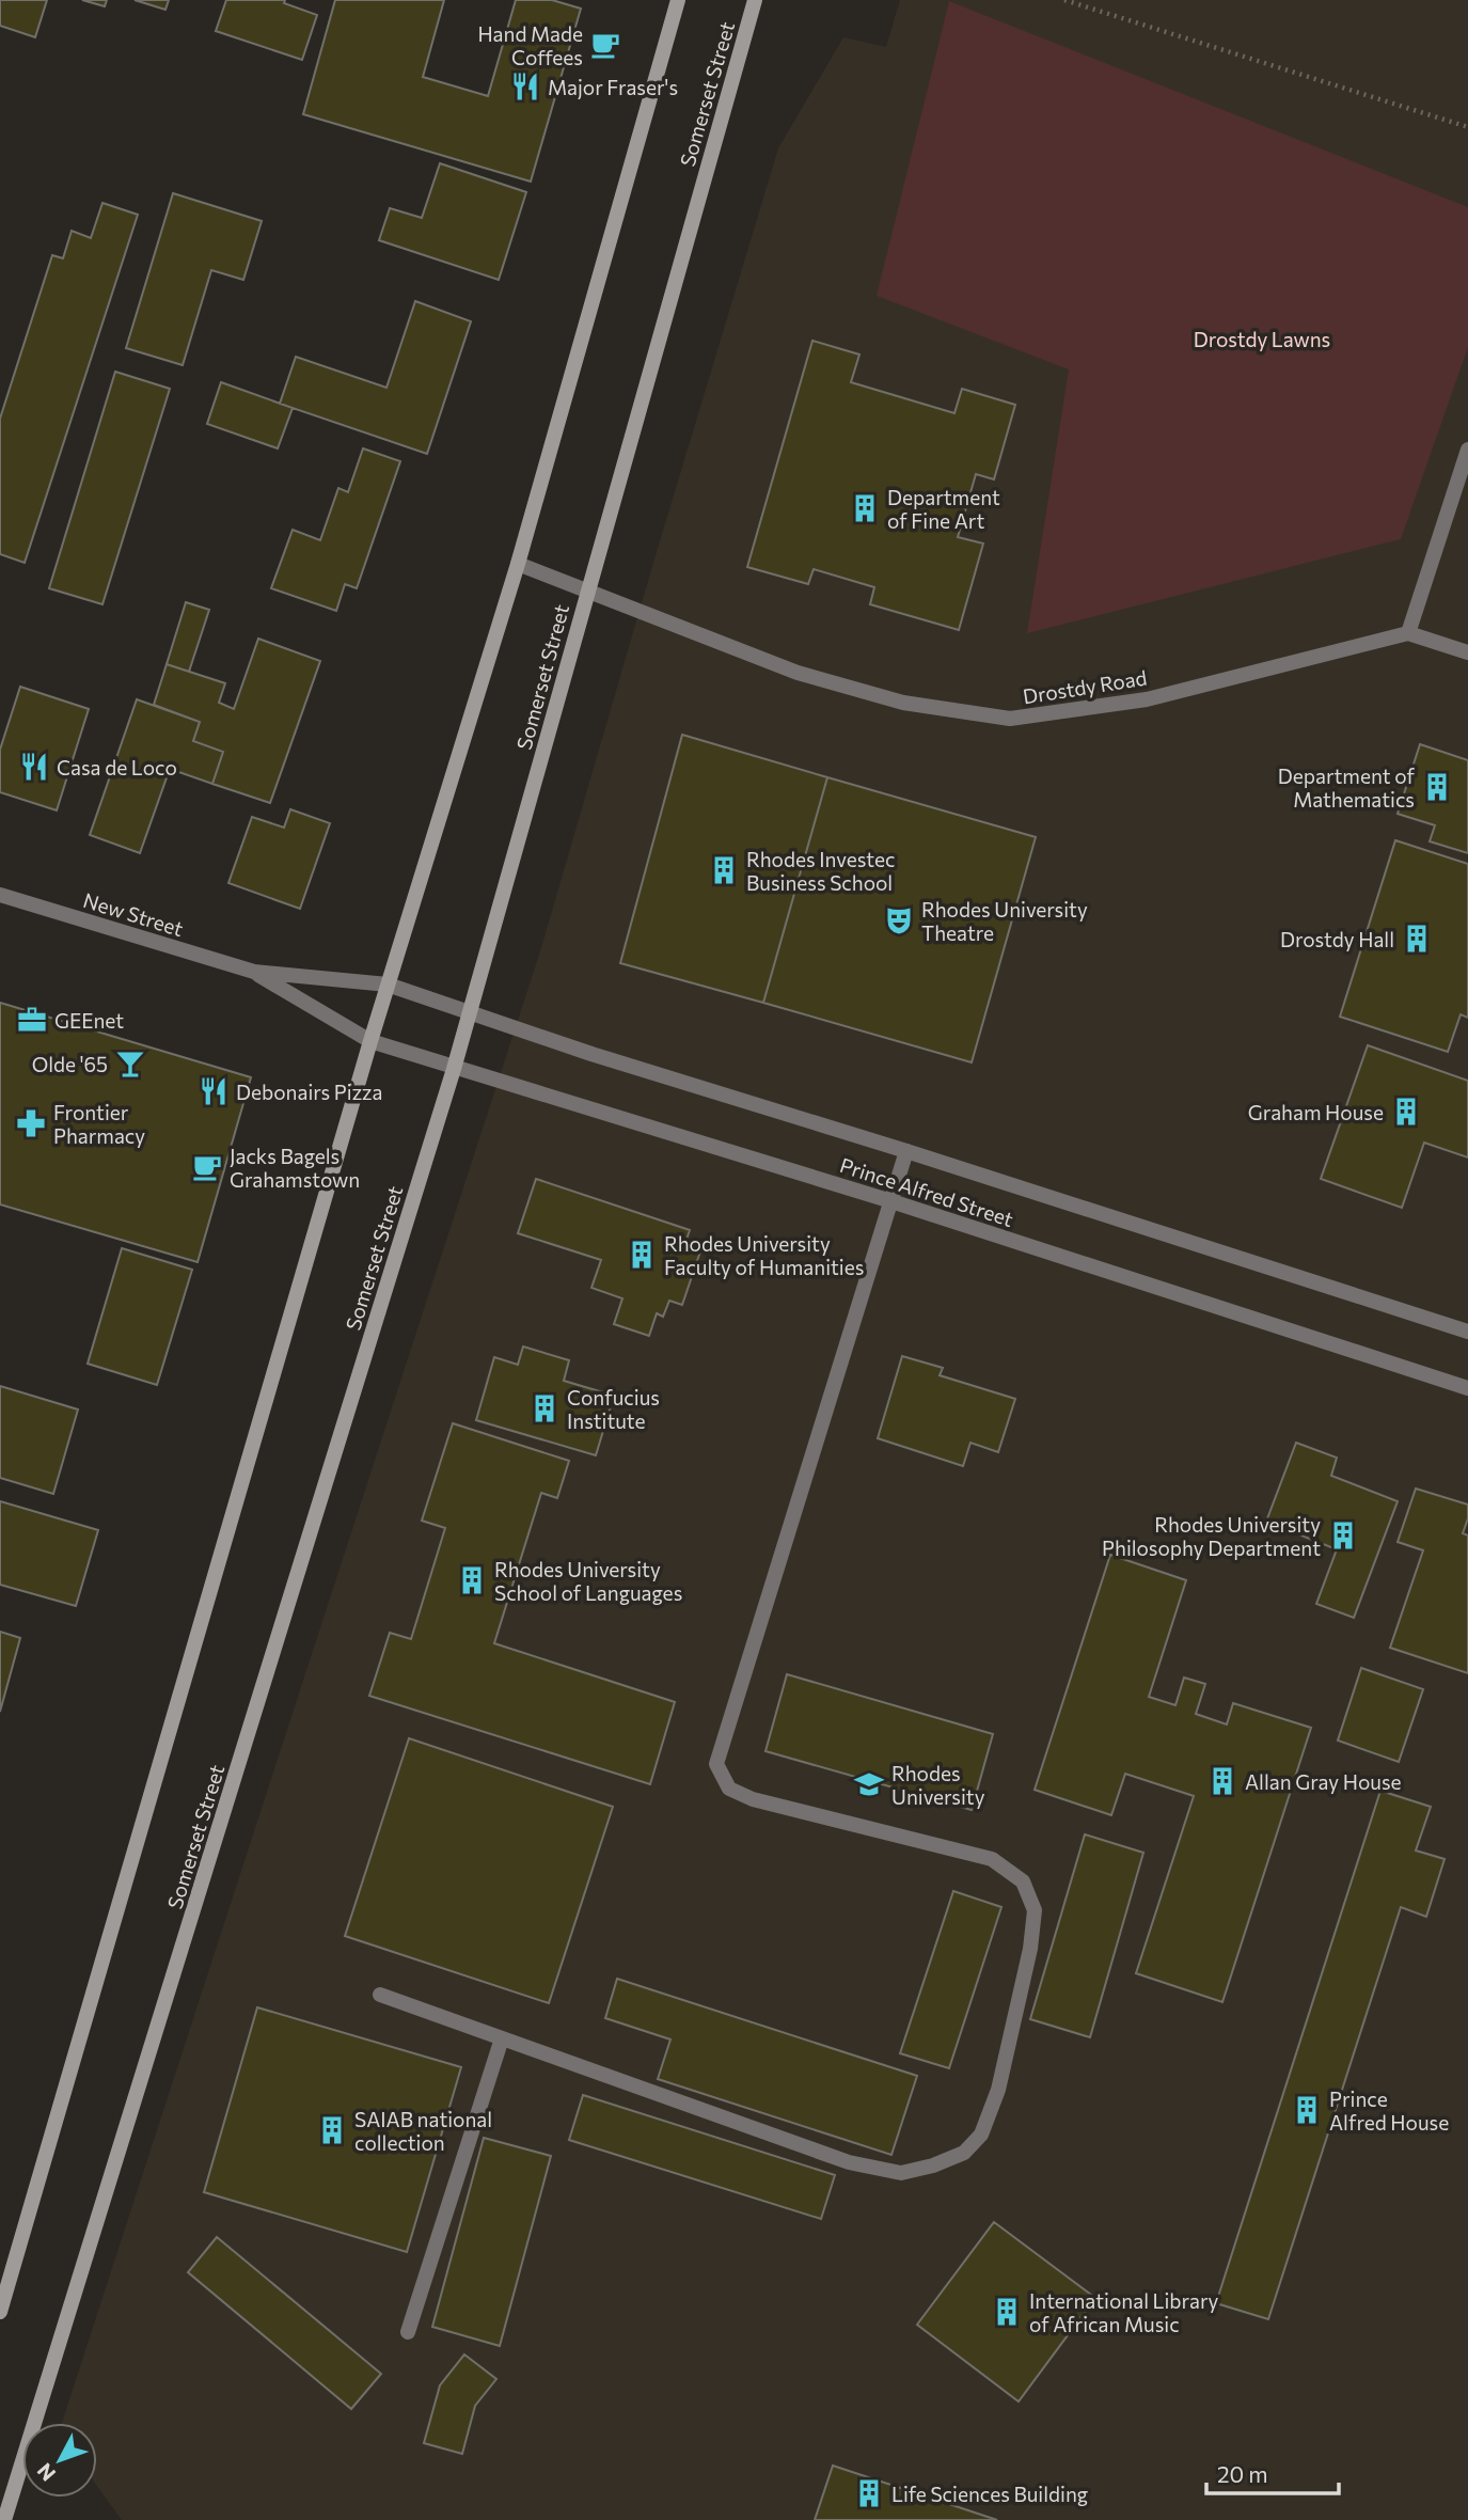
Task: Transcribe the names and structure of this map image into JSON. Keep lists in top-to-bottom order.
{
  "streets": {
    "main road": ["Somerset Street"],
    "street": ["Drostdy Road", "New Street", "Prince Alfred Street"]
  },
  "crossings": [
    ["Somerset Street", "Drostdy Road"],
    ["Somerset Street", "Prince Alfred Street"],
    ["New Street", "Prince Alfred Street"]
  ],
  "parks": ["Drostdy Lawns"],
  "places": {
    "cafe": ["Hand Made Coffees", "Jacks Bagels Grahamstown"],
    "restaurant": ["Major Fraser's", "Casa de Loco", "Debonairs Pizza"],
    "building": [
      "Department of Fine Art",
      "Department of Mathematics",
      "Rhodes Investec Business School",
      "Drostdy Hall",
      "Graham House",
      "Rhodes University Faculty of Humanities",
      "Confucius Institute",
      "Rhodes University Philosophy Department",
      "Rhodes University School of Languages",
      "Allan Gray House",
      "Prince Alfred House",
      "SAIAB national collection",
      "International Library of African Music",
      "Life Sciences Building"
    ],
    "theatre": ["Rhodes University Theatre"],
    "office": ["GEEnet"],
    "bar": ["Olde '65"],
    "pharmacy": ["Frontier Pharmacy"],
    "school or university": ["Rhodes University"]
  },
  "scale_bar": "20 m",
  "north": "bottom left"
}
